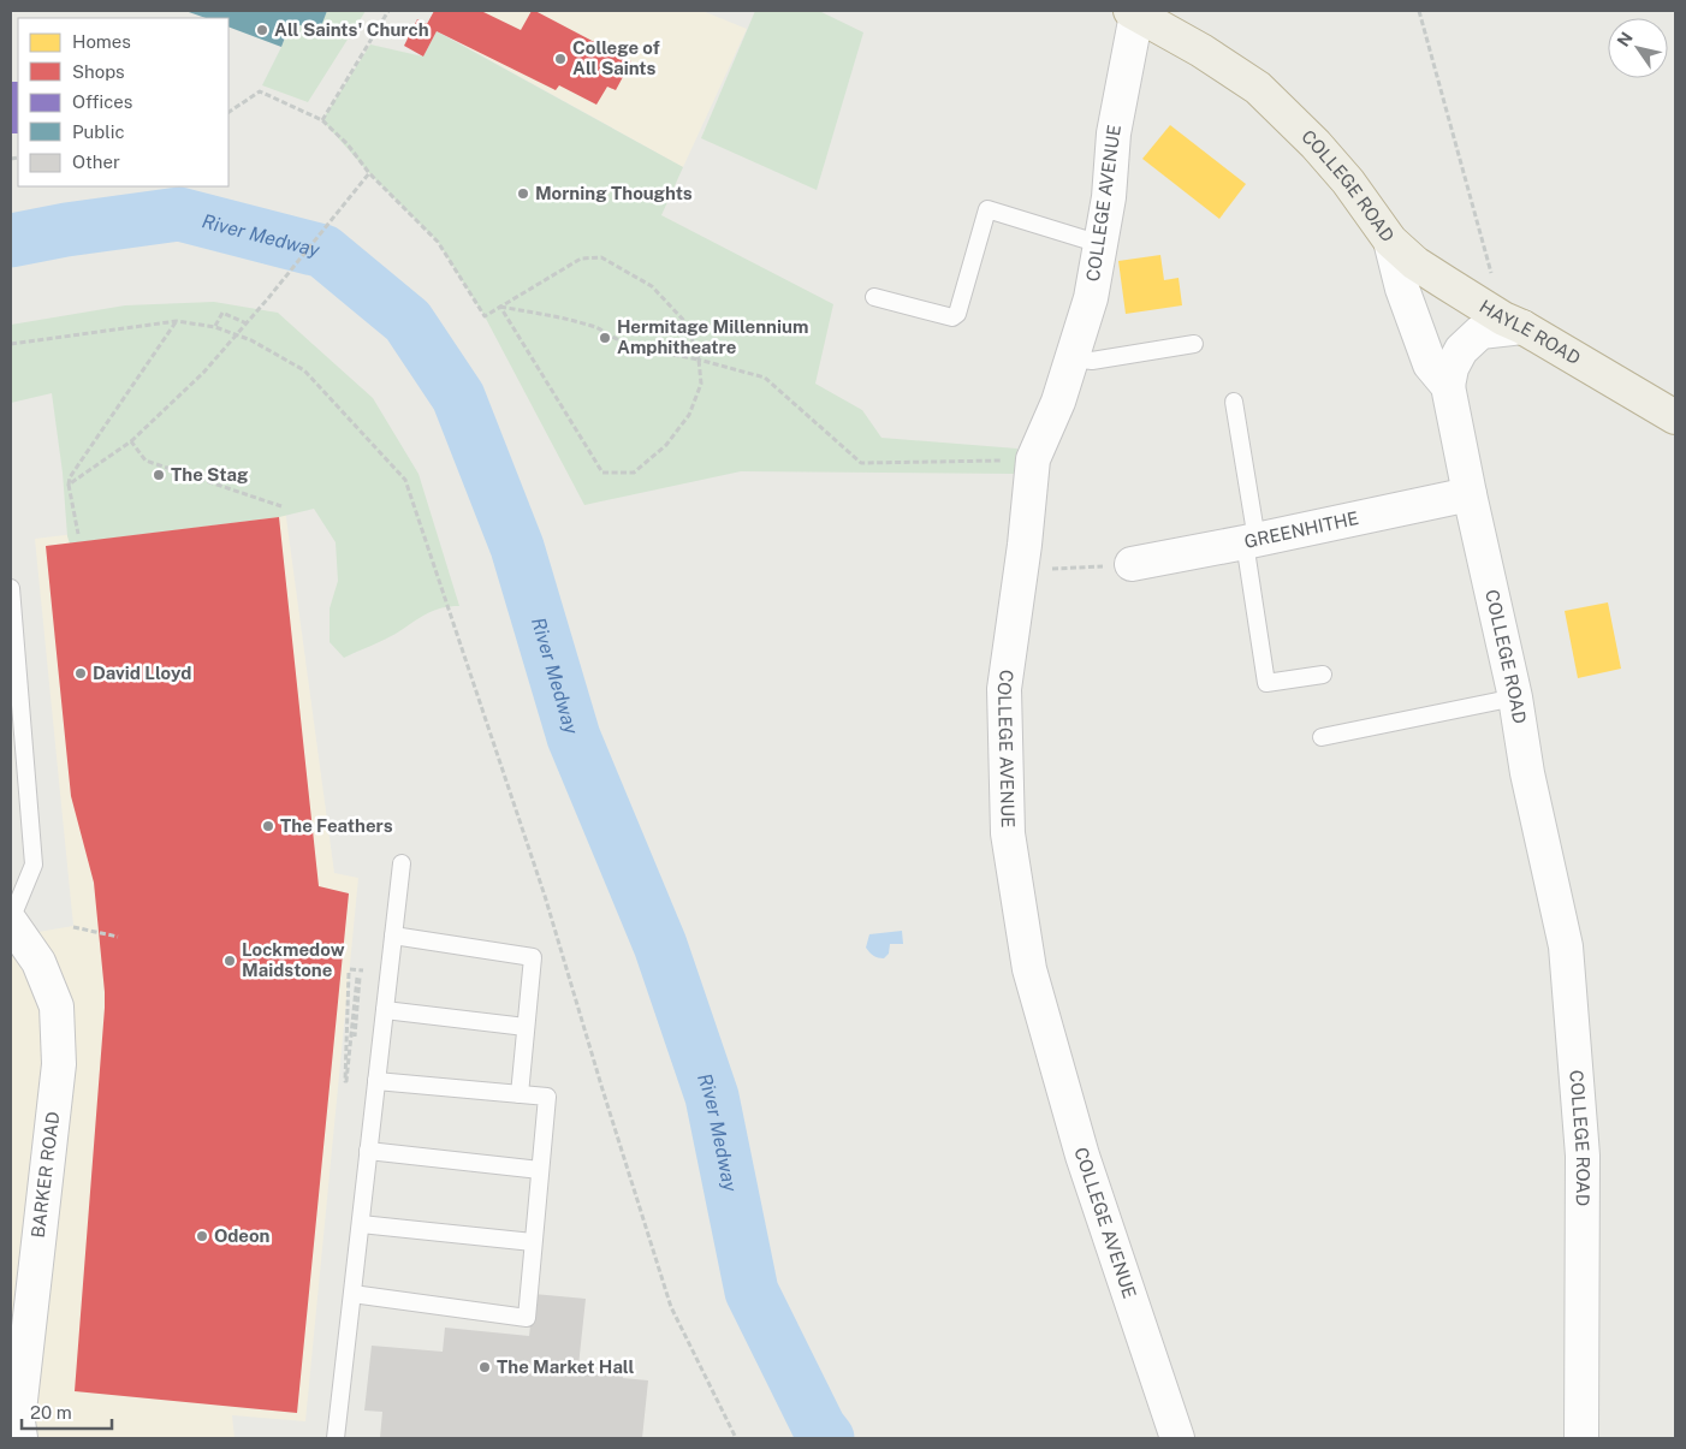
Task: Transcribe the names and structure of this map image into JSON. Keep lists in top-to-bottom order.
{
  "streets": {
    "highway": ["COLLEGE ROAD", "HAYLE ROAD"],
    "street": ["COLLEGE AVENUE", "GREENHITHE", "BARKER ROAD"]
  },
  "crossings": [
    ["COLLEGE ROAD", "COLLEGE AVENUE"],
    ["COLLEGE ROAD", "HAYLE ROAD"],
    ["COLLEGE ROAD", "GREENHITHE"]
  ],
  "water": ["River Medway"],
  "places": [
    "All Saints' Church",
    "College of All Saints",
    "Morning Thoughts",
    "Hermitage Millennium Amphitheatre",
    "The Stag",
    "David Lloyd",
    "The Feathers",
    "Lockmedow Maidstone",
    "Odeon",
    "The Market Hall"
  ],
  "legend": [
    "Homes",
    "Shops",
    "Offices",
    "Public",
    "Other"
  ],
  "scale_bar": "20 m",
  "north": "top left"
}
